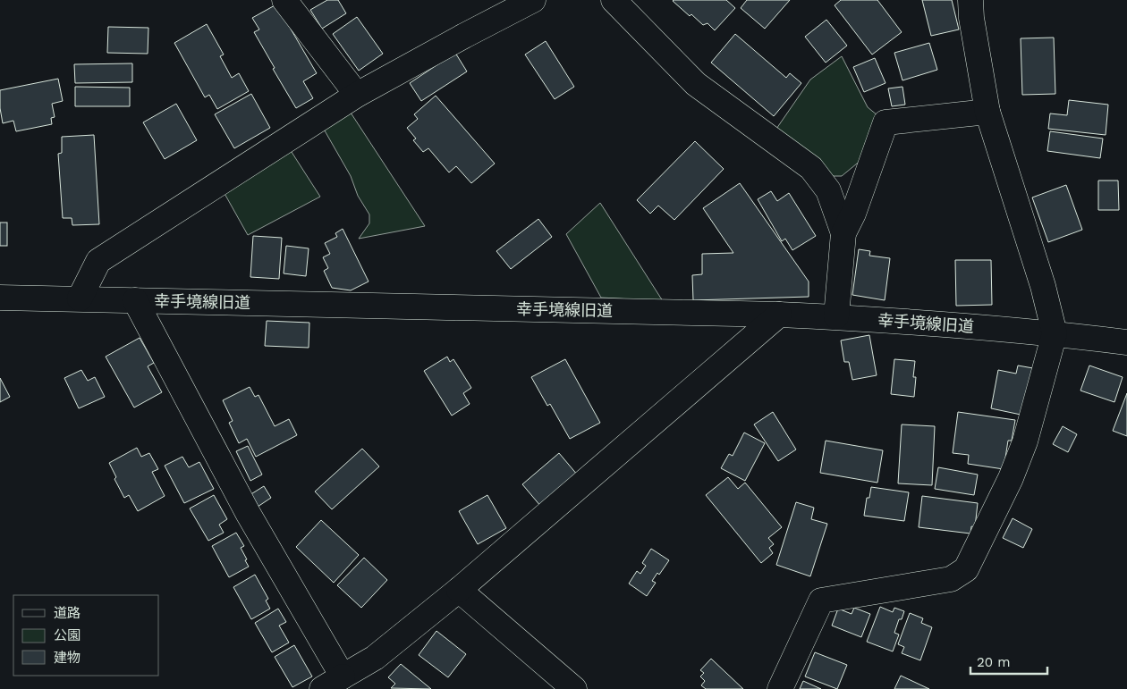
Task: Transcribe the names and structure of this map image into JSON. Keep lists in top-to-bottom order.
{
  "streets": {
    "street": ["幸手境線旧道"]
  },
  "legend": ["道路", "公園", "建物"],
  "scale_bar": "20 m"
}
